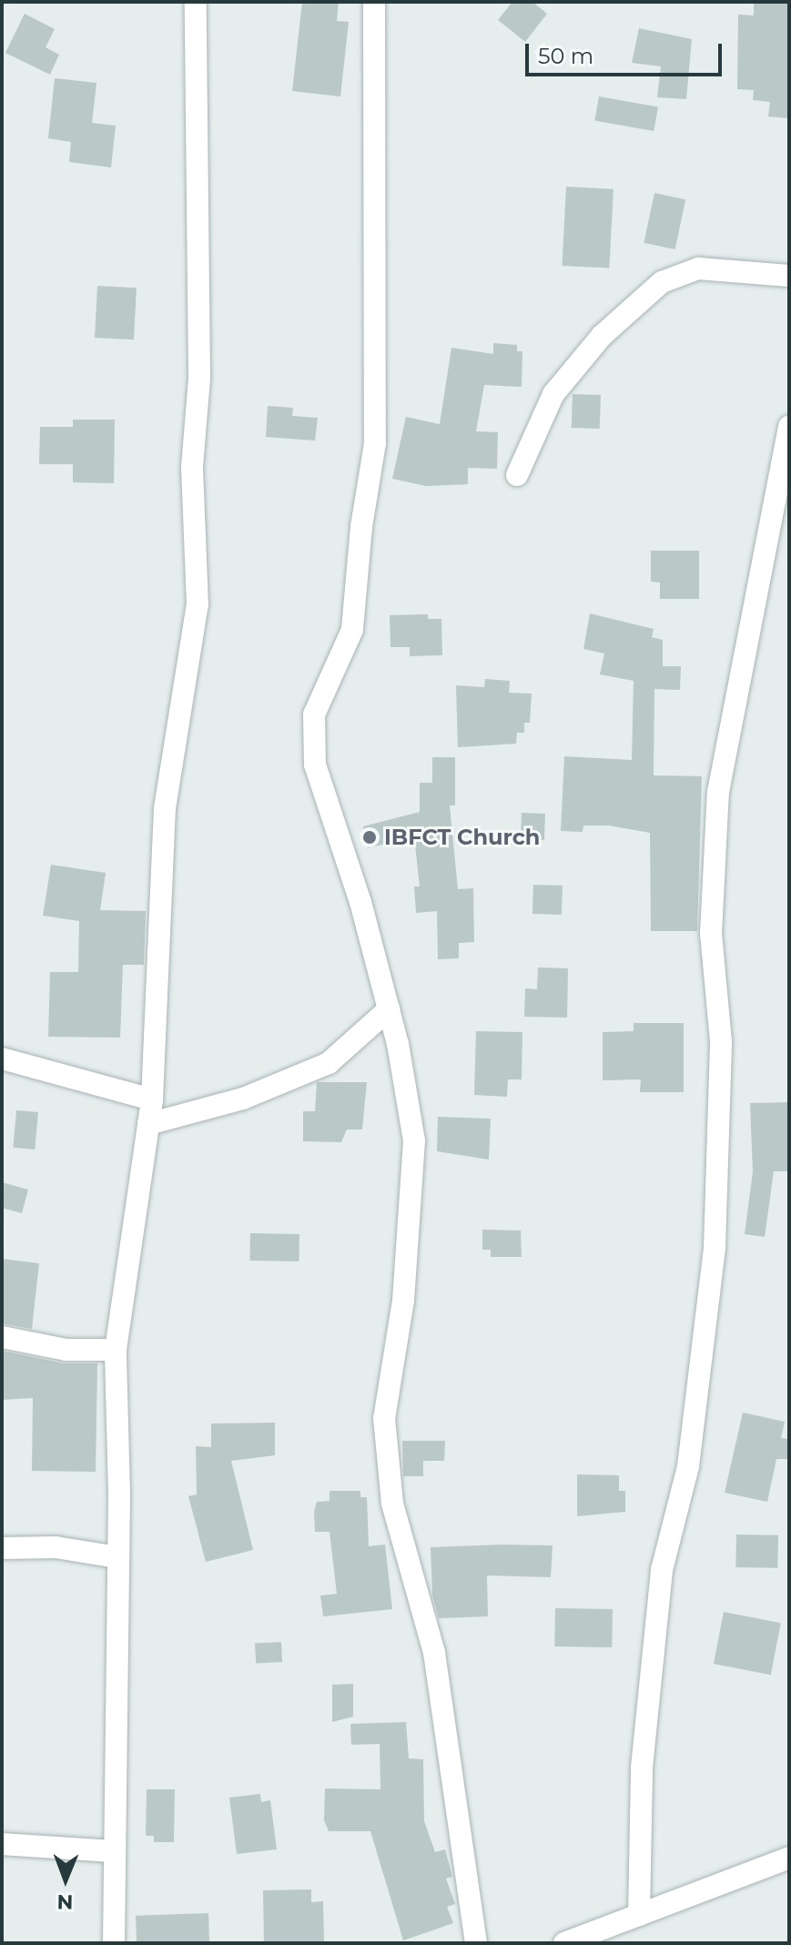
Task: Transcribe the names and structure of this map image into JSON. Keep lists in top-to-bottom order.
{
  "places": ["IBFCT Church"],
  "scale_bar": "50 m",
  "north": "bottom"
}
